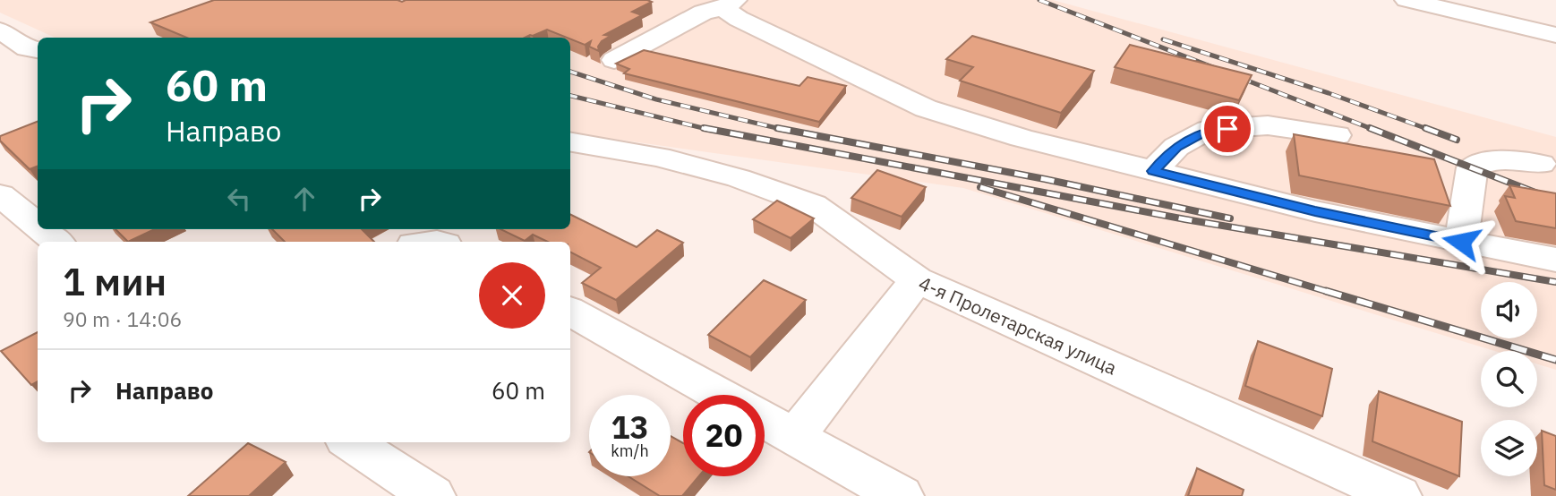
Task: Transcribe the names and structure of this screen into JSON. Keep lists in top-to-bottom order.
{
  "streets": {
    "street": ["4-я Пролетарская улица"]
  },
  "page": {
    "turn": ["60 m", "Направо"],
    "heading": ["1 мин", "90 m · 14:06"],
    "list": [
      {
        "name": "Направо",
        "value": "60 m"
      }
    ],
    "speed": "13 km/h",
    "limit": "20"
  }
}
